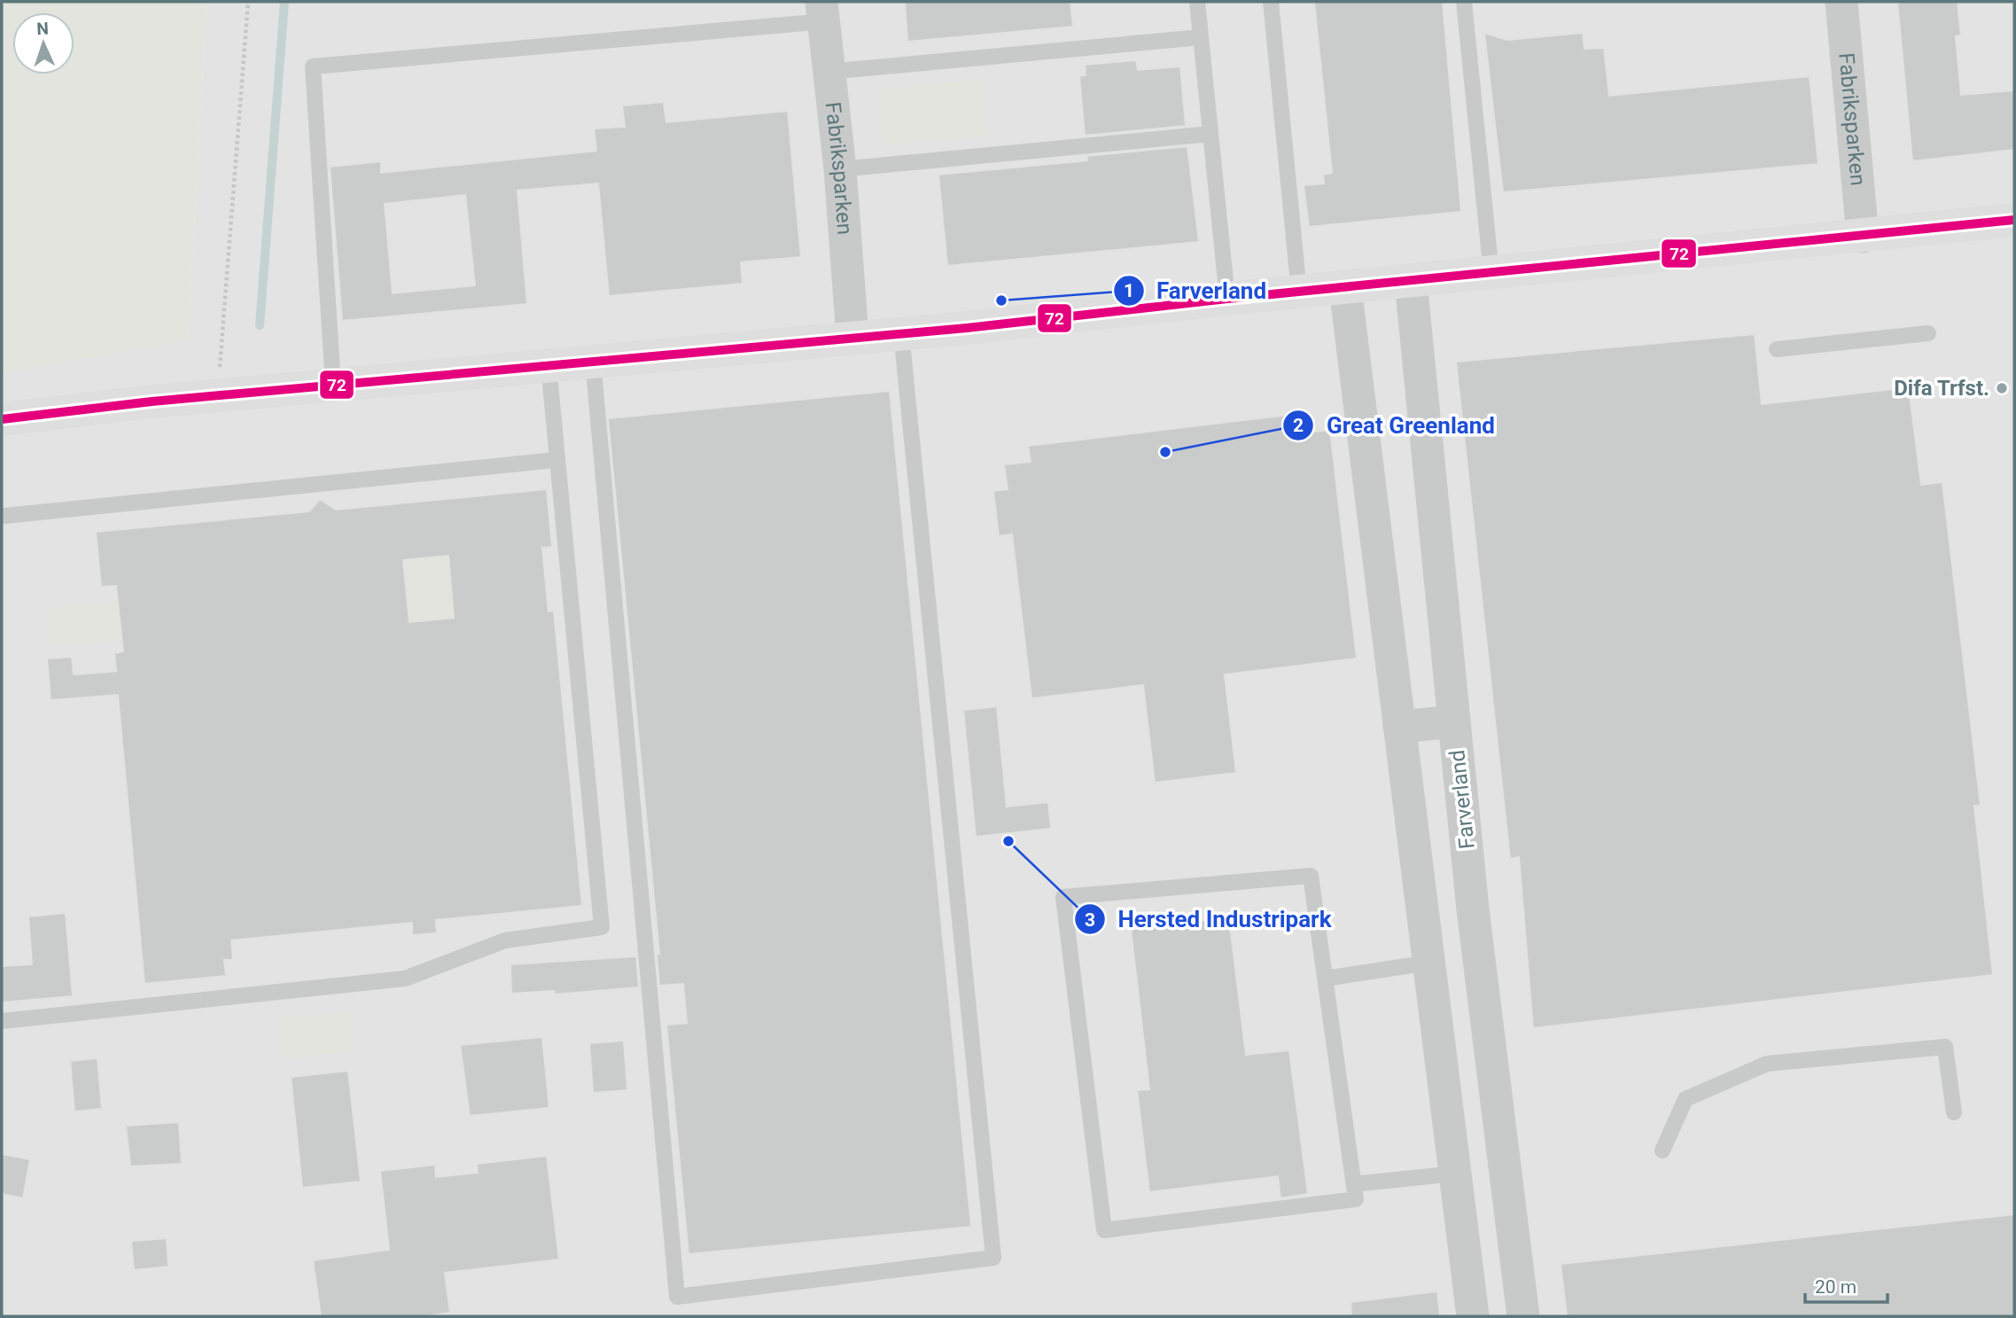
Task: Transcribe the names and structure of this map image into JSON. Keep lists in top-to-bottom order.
{
  "streets": {
    "street": ["Fabriksparken", "Farverland"]
  },
  "places": [
    "Farverland",
    "Difa Trfst.",
    "Great Greenland",
    "Hersted Industripark"
  ],
  "lines": ["transit line 72"],
  "scale_bar": "20 m",
  "north": "top"
}
